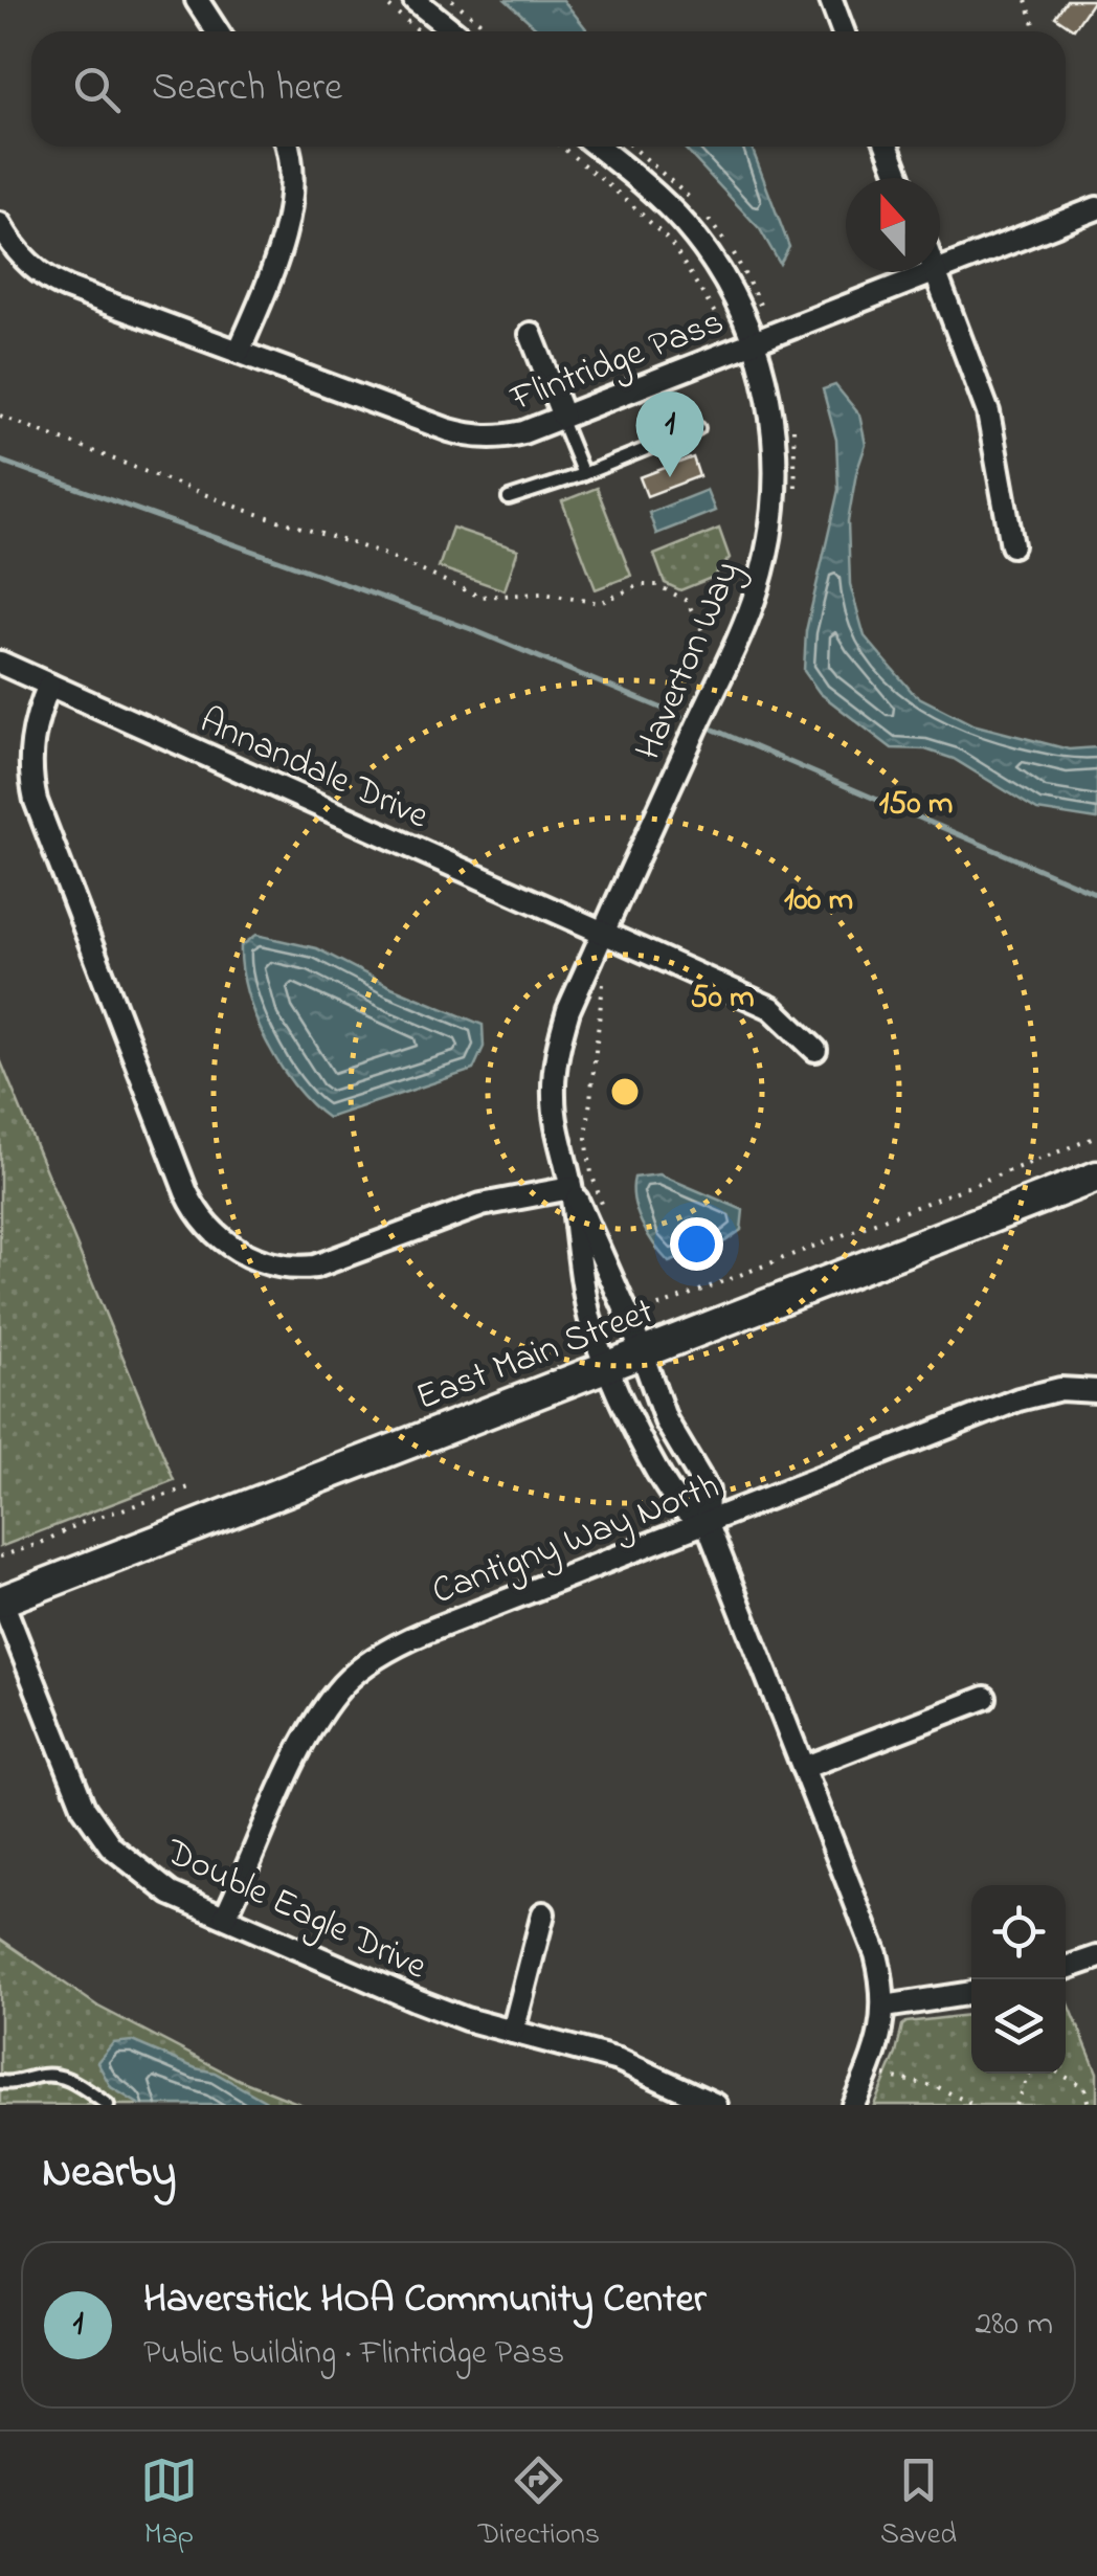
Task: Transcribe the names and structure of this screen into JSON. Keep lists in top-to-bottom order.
{
  "streets": {
    "main road": ["East Main Street"],
    "street": [
      "Flintridge Pass",
      "Haverton Way",
      "Annandale Drive",
      "Cantigny Way North",
      "Double Eagle Drive"
    ]
  },
  "crossings": [
    ["Flintridge Pass", "Haverton Way"],
    ["Haverton Way", "Annandale Drive"],
    ["Haverton Way", "East Main Street"],
    ["Haverton Way", "Cantigny Way North"],
    ["East Main Street", "Double Eagle Drive"],
    ["Cantigny Way North", "Double Eagle Drive"]
  ],
  "north": "top",
  "page": {
    "search": "Search here",
    "pins": "1",
    "heading": "Nearby",
    "list": [
      {
        "mark": "1",
        "name": "Haverstick HOA Community Center",
        "note": "Public building · Flintridge Pass",
        "value": "280 m"
      }
    ],
    "nav": ["Map", "Directions", "Saved"]
  },
  "rings": ["150 m", "100 m", "50 m"]
}
